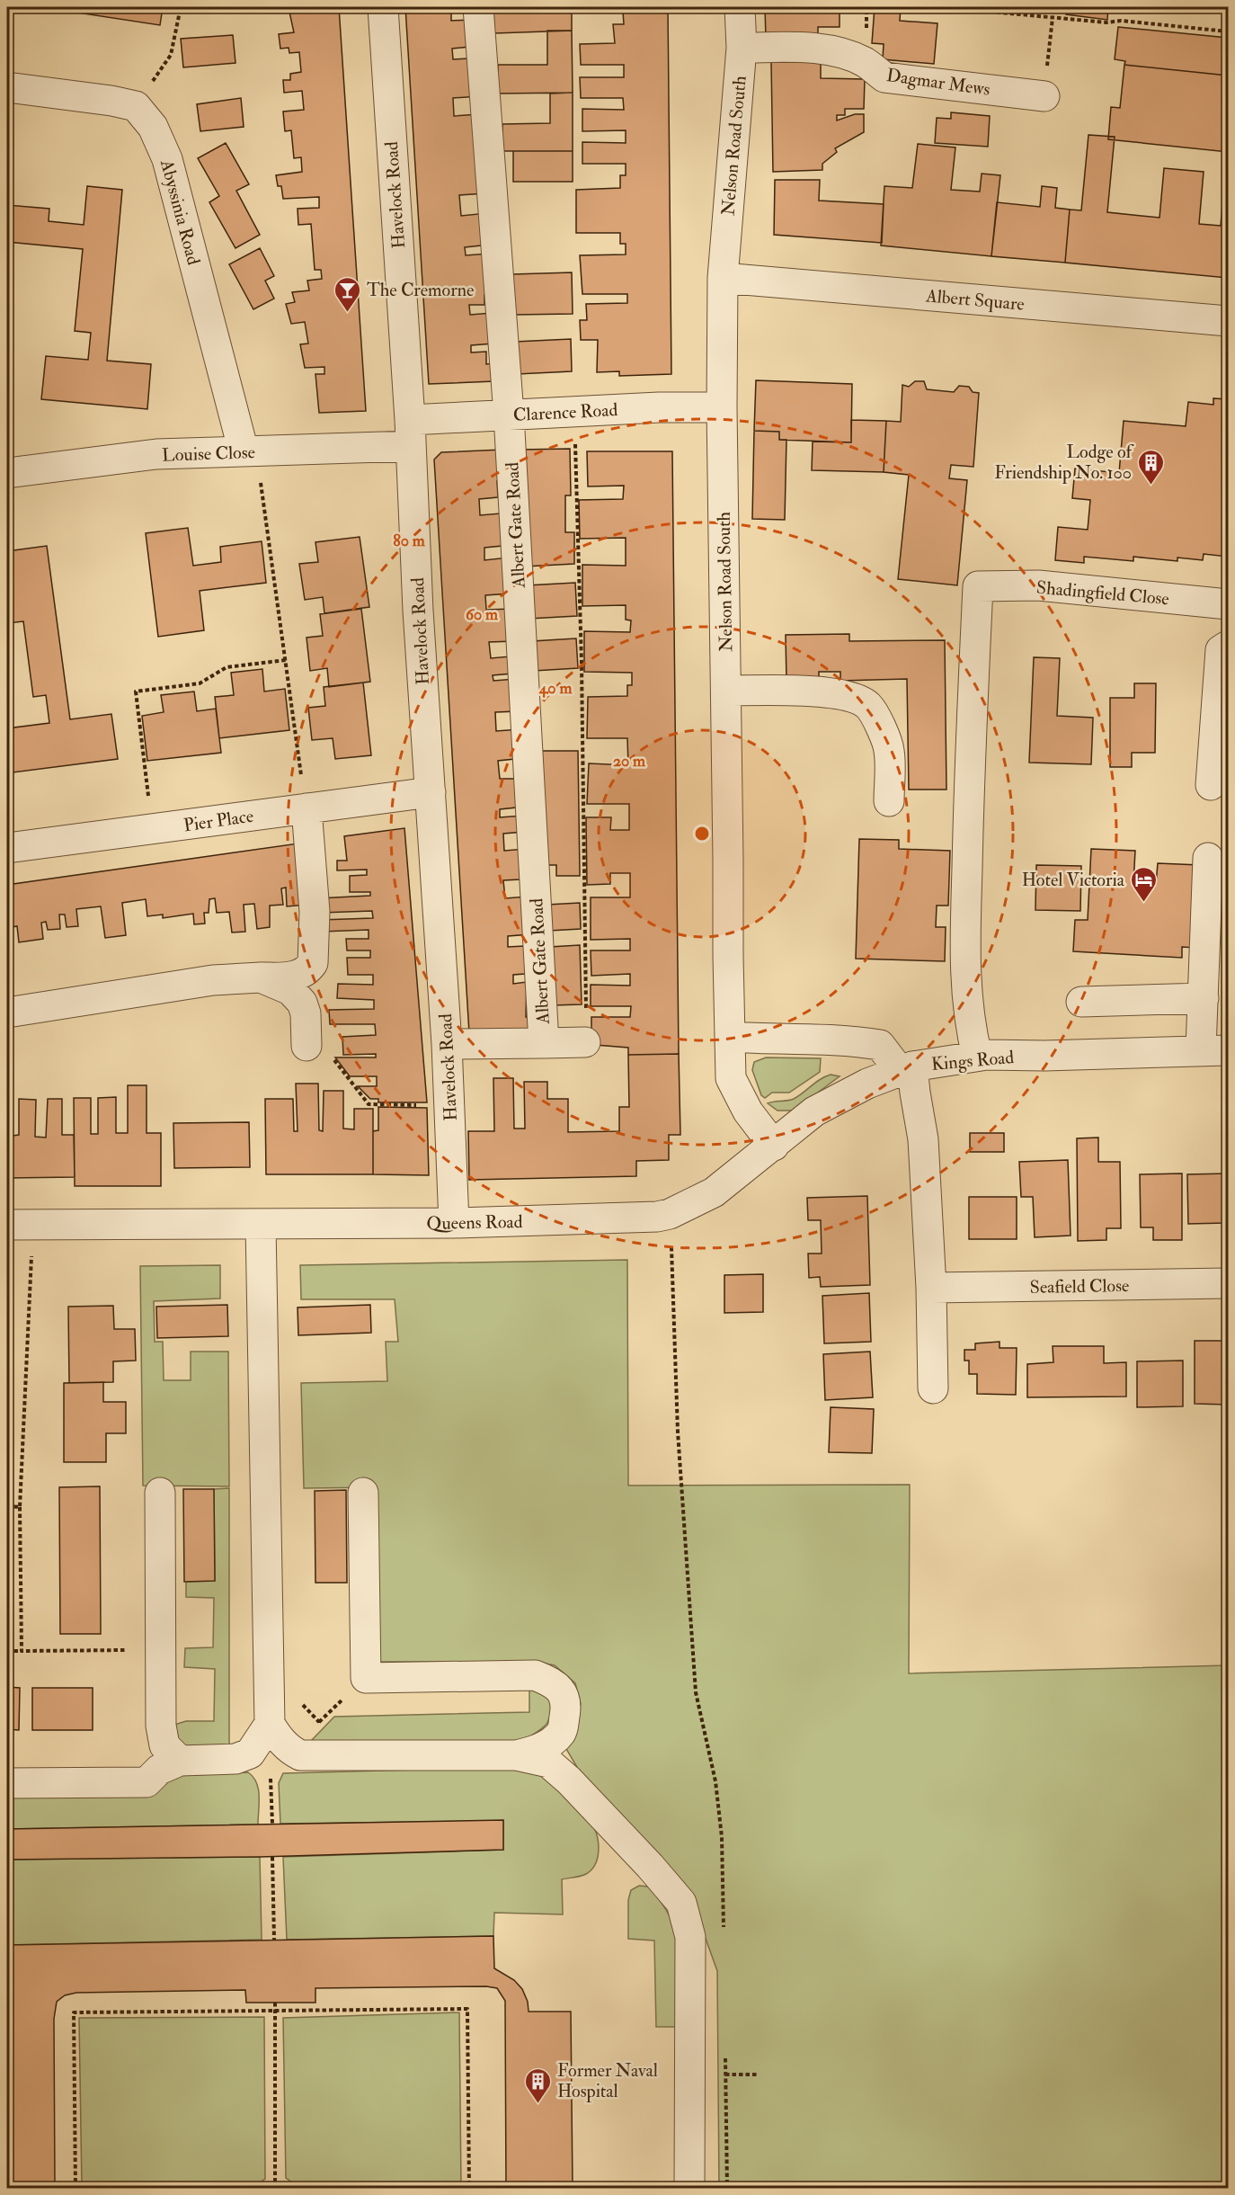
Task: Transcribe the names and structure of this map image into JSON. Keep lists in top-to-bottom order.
{
  "streets": {
    "street": [
      "Dagmar Mews",
      "Nelson Road South",
      "Havelock Road",
      "Abyssinia Road",
      "Albert Square",
      "Clarence Road",
      "Louise Close",
      "Albert Gate Road",
      "Shadingfield Close",
      "Pier Place",
      "Kings Road",
      "Queens Road",
      "Seafield Close"
    ]
  },
  "crossings": [
    ["Dagmar Mews", "Nelson Road South"],
    ["Nelson Road South", "Albert Square"],
    ["Nelson Road South", "Clarence Road"],
    ["Nelson Road South", "Queens Road"],
    ["Havelock Road", "Clarence Road"],
    ["Havelock Road", "Louise Close"],
    ["Havelock Road", "Albert Gate Road"],
    ["Havelock Road", "Pier Place"],
    ["Havelock Road", "Queens Road"],
    ["Abyssinia Road", "Louise Close"],
    ["Clarence Road", "Louise Close"],
    ["Clarence Road", "Albert Gate Road"],
    ["Shadingfield Close", "Kings Road"],
    ["Kings Road", "Queens Road"]
  ],
  "places": {
    "bar": ["The Cremorne"],
    "building": ["Lodge of Friendship No. 100", "Former Naval Hospital"],
    "hotel": ["Hotel Victoria"]
  },
  "rings": [
    "80 m",
    "60 m",
    "40 m",
    "20 m"
  ]
}
